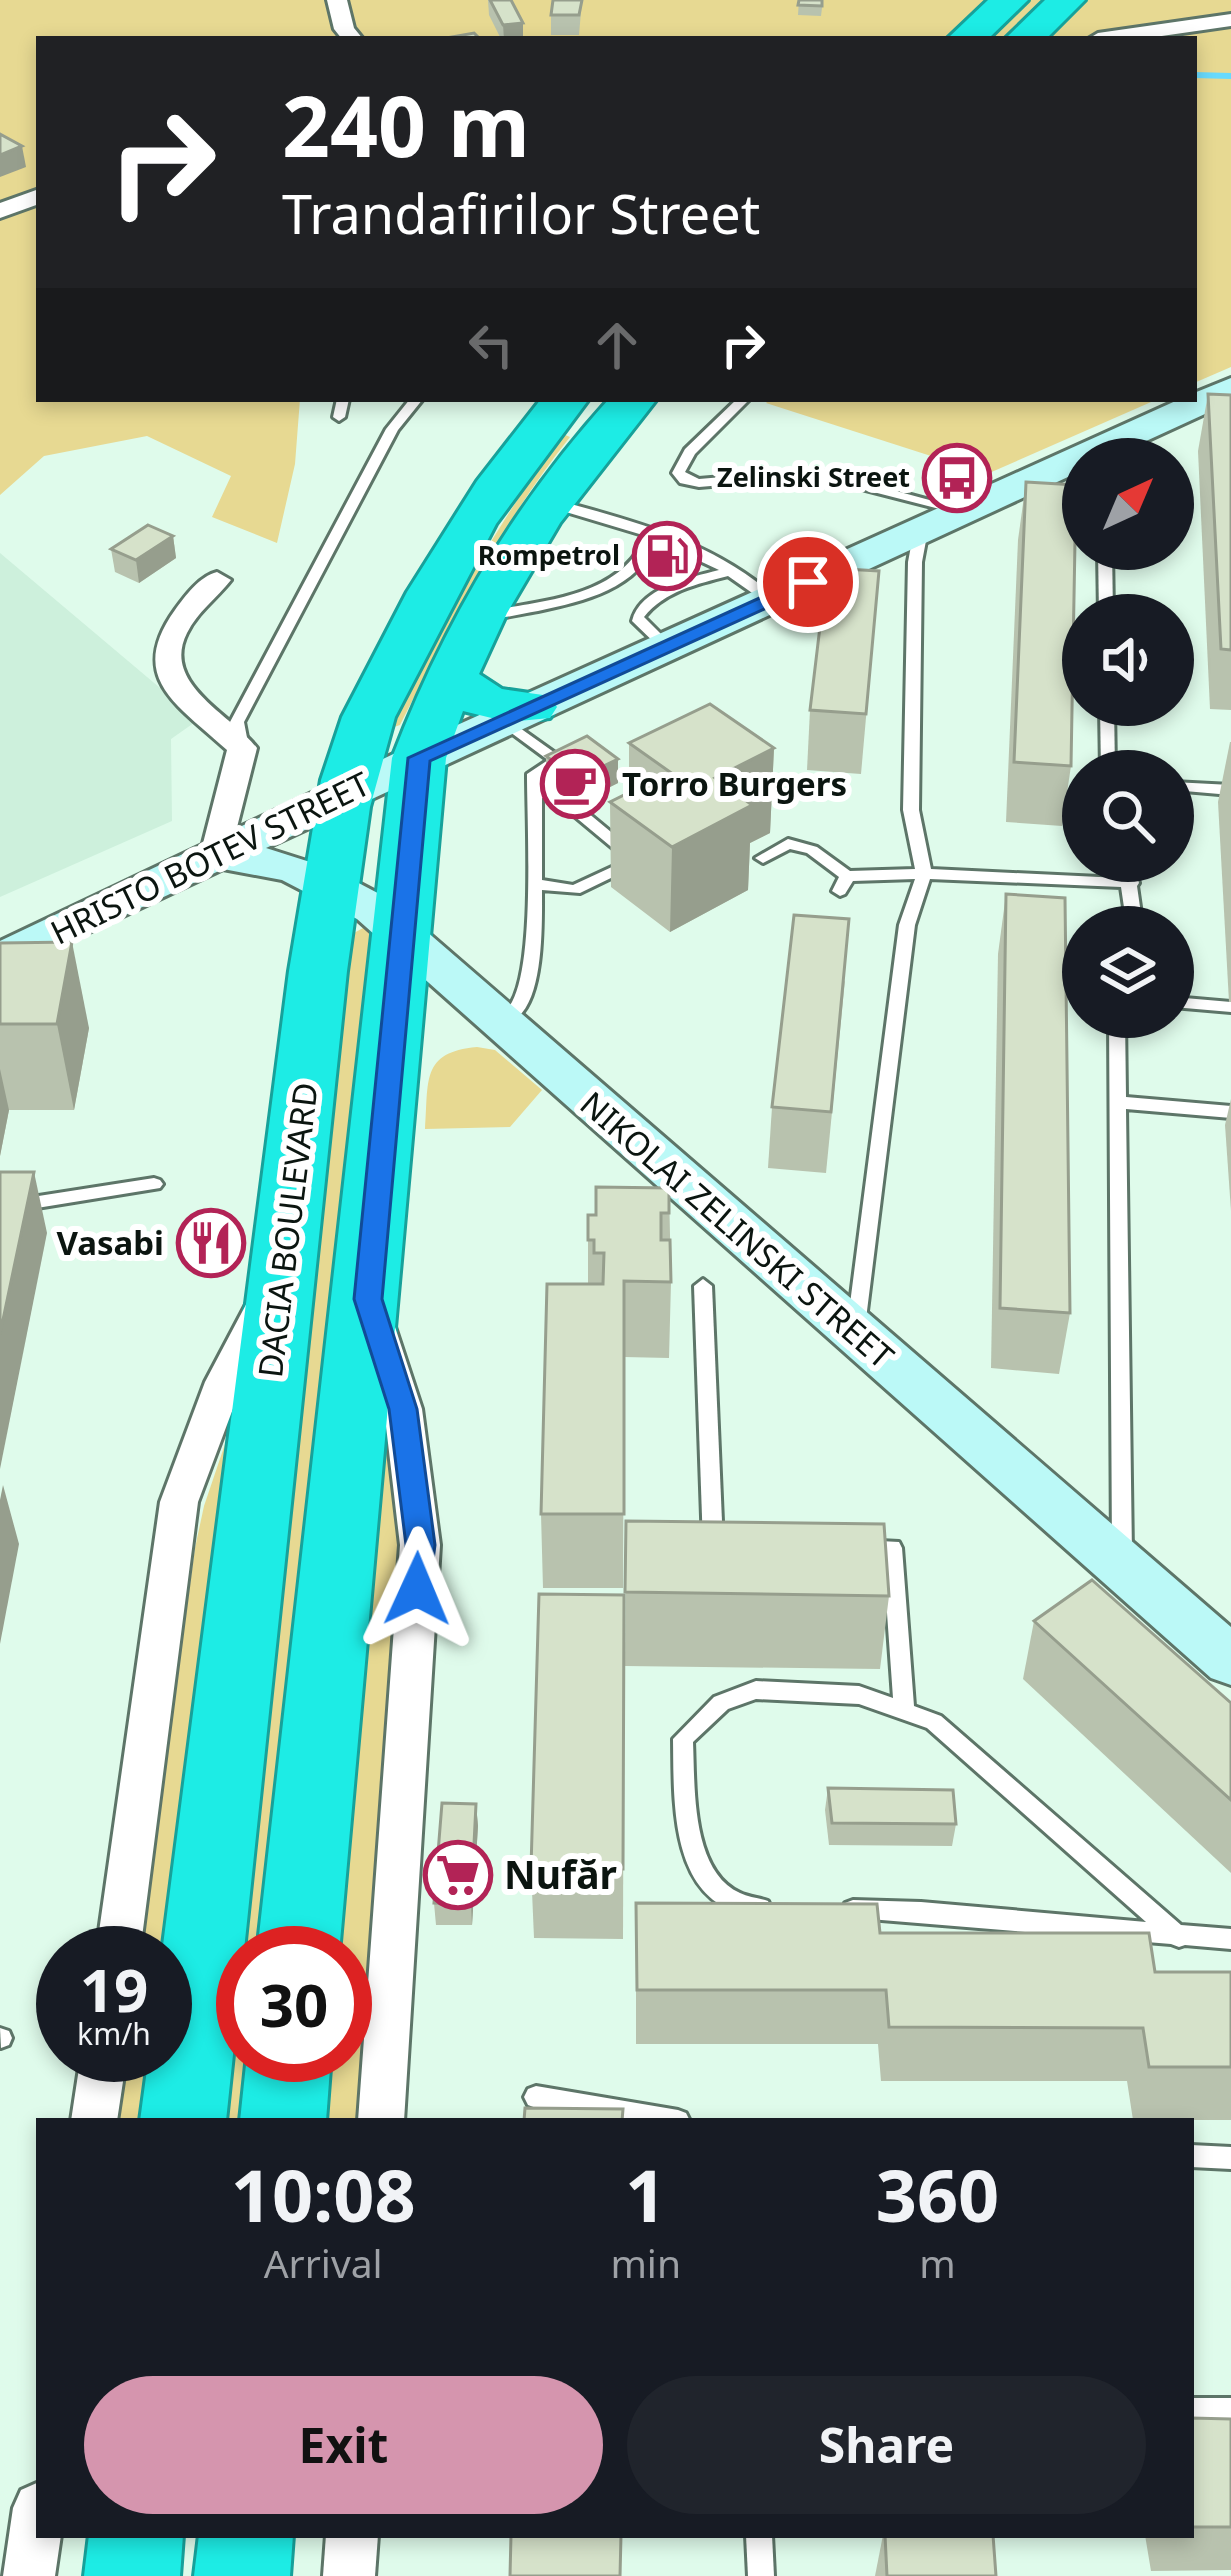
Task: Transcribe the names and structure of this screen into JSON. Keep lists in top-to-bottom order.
{
  "streets": {
    "highway": ["DACIA BOULEVARD"],
    "main road": ["HRISTO BOTEV STREET", "NIKOLAI ZELINSKI STREET"]
  },
  "crossings": [
    ["HRISTO BOTEV STREET", "DACIA BOULEVARD"],
    ["HRISTO BOTEV STREET", "NIKOLAI ZELINSKI STREET"],
    ["DACIA BOULEVARD", "NIKOLAI ZELINSKI STREET"]
  ],
  "places": {
    "bus stop": ["Zelinski Street"],
    "fuel station": ["Rompetrol"],
    "cafe": ["Torro Burgers"],
    "restaurant": ["Vasabi"],
    "supermarket": ["Nufăr"]
  },
  "north": "top right",
  "page": {
    "turn": ["240 m", "Trandafirilor Street"],
    "speed": "19 km/h",
    "limit": "30",
    "eta": [
      "10:08",
      "Arrival",
      "1",
      "min",
      "360",
      "m"
    ],
    "buttons": ["Exit", "Share"]
  }
}
